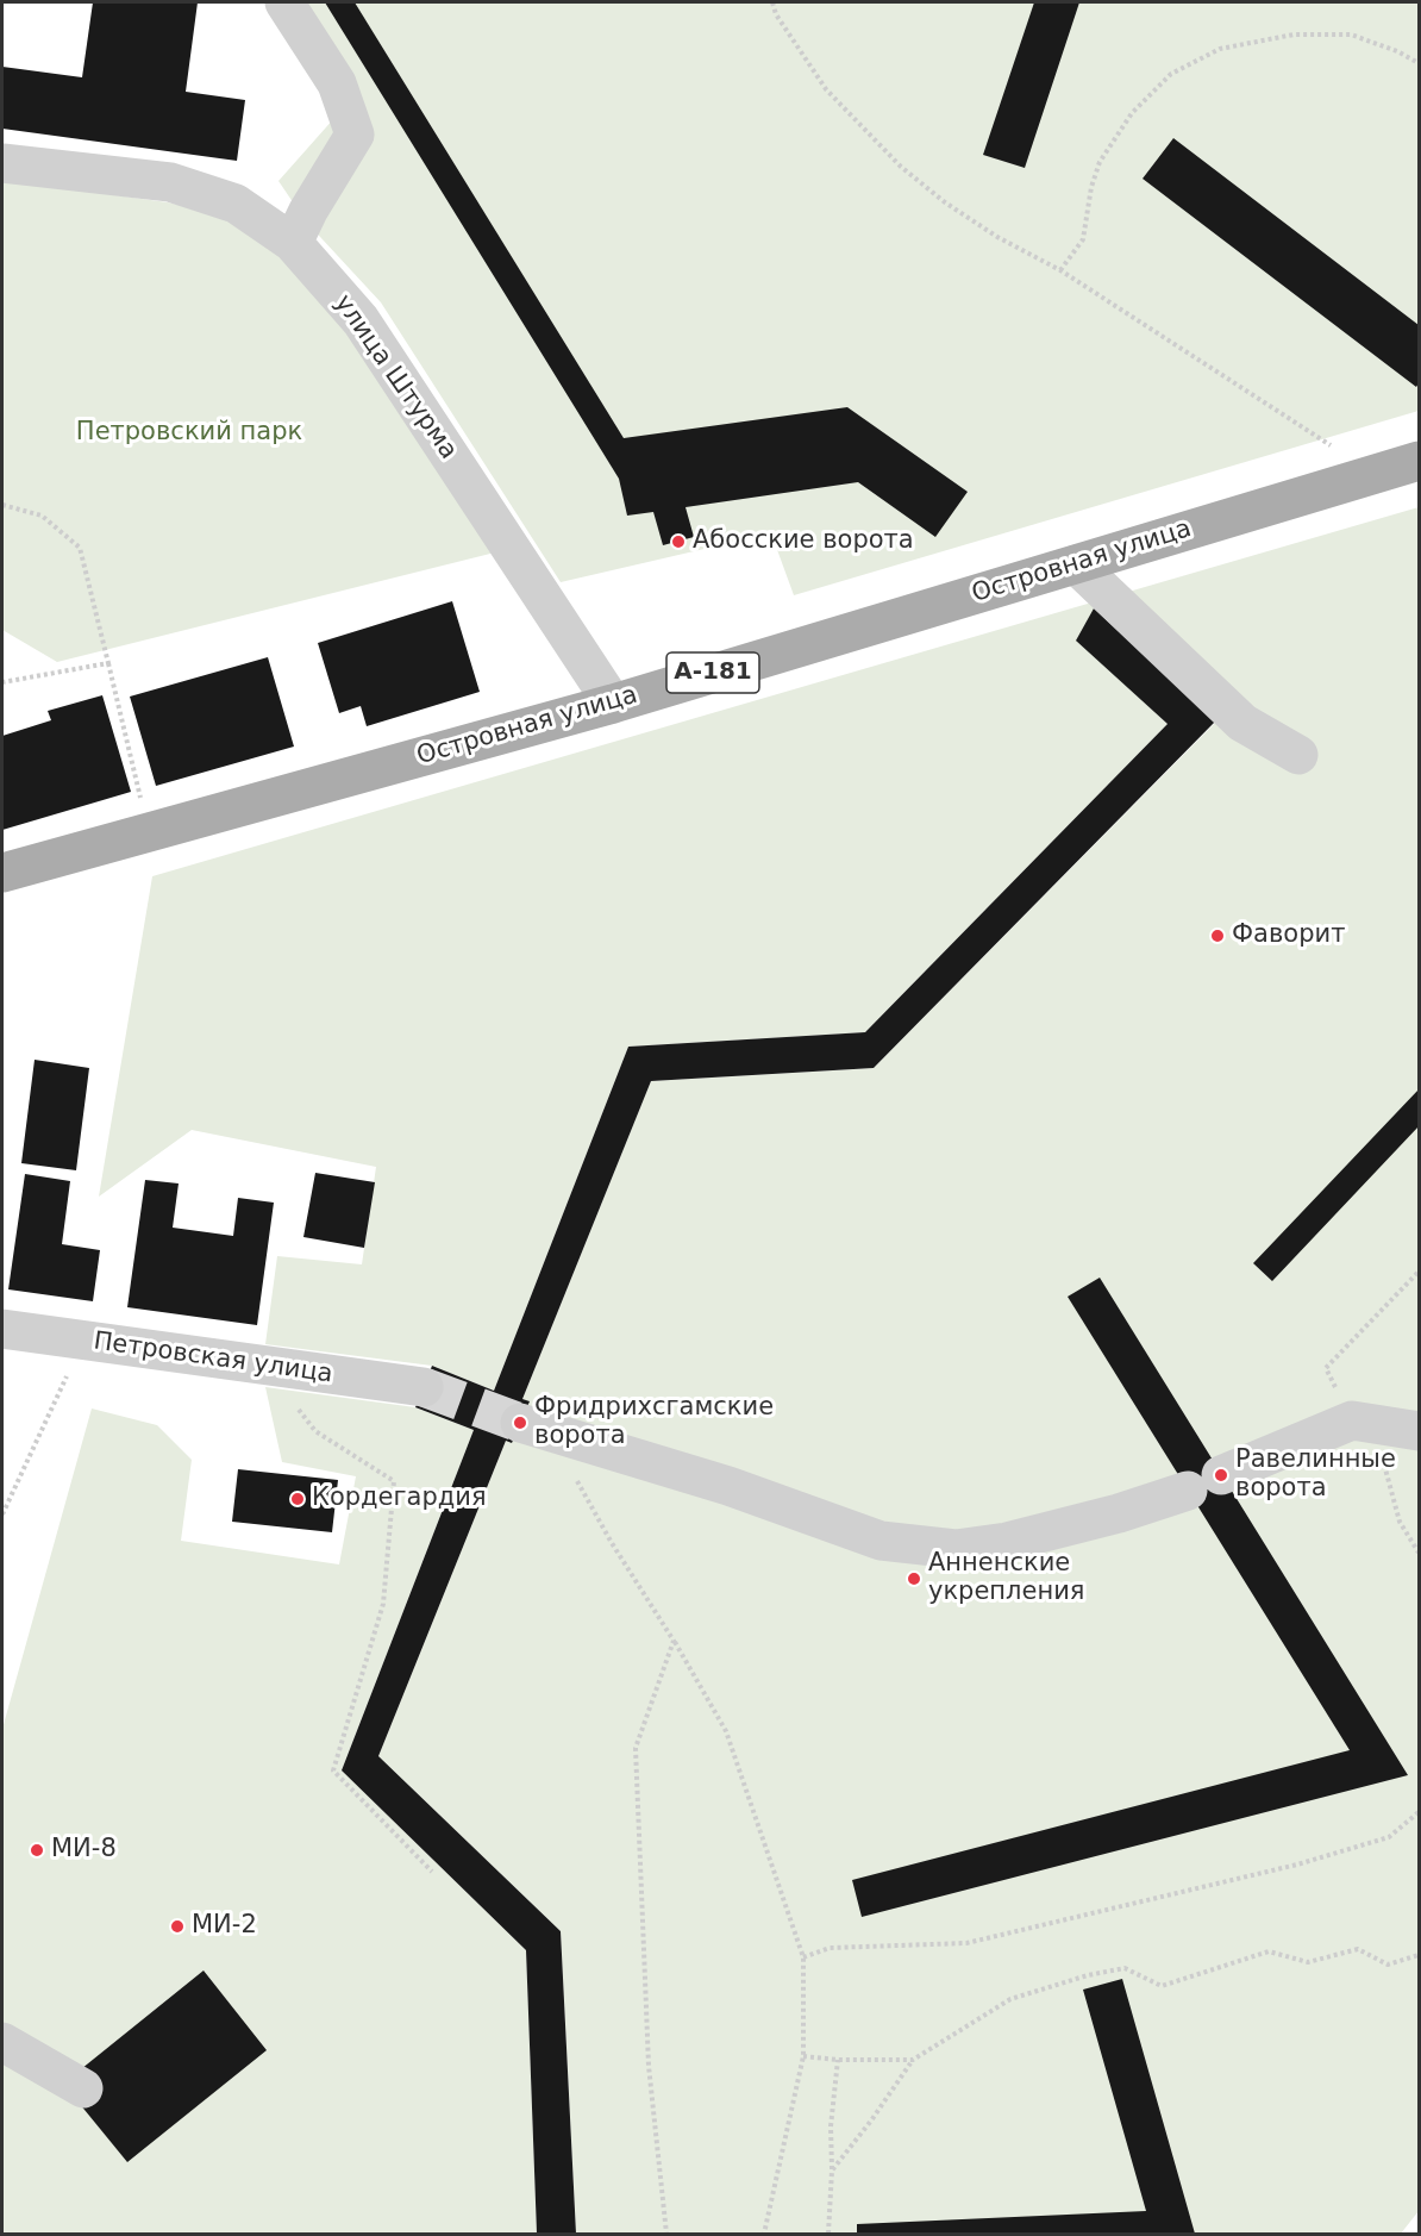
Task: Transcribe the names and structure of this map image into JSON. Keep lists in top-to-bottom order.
{
  "streets": {
    "main road": ["Островная улица", "А-181"],
    "street": ["улица Штурма", "Петровская улица"]
  },
  "crossings": [
    ["улица Штурма", "Островная улица"]
  ],
  "parks": ["Петровский парк"],
  "places": [
    "Абосские ворота",
    "Фаворит",
    "Фридрихсгамские ворота",
    "Равелинные ворота",
    "Кордегардия",
    "Анненские укрепления",
    "МИ-8",
    "МИ-2"
  ]
}
